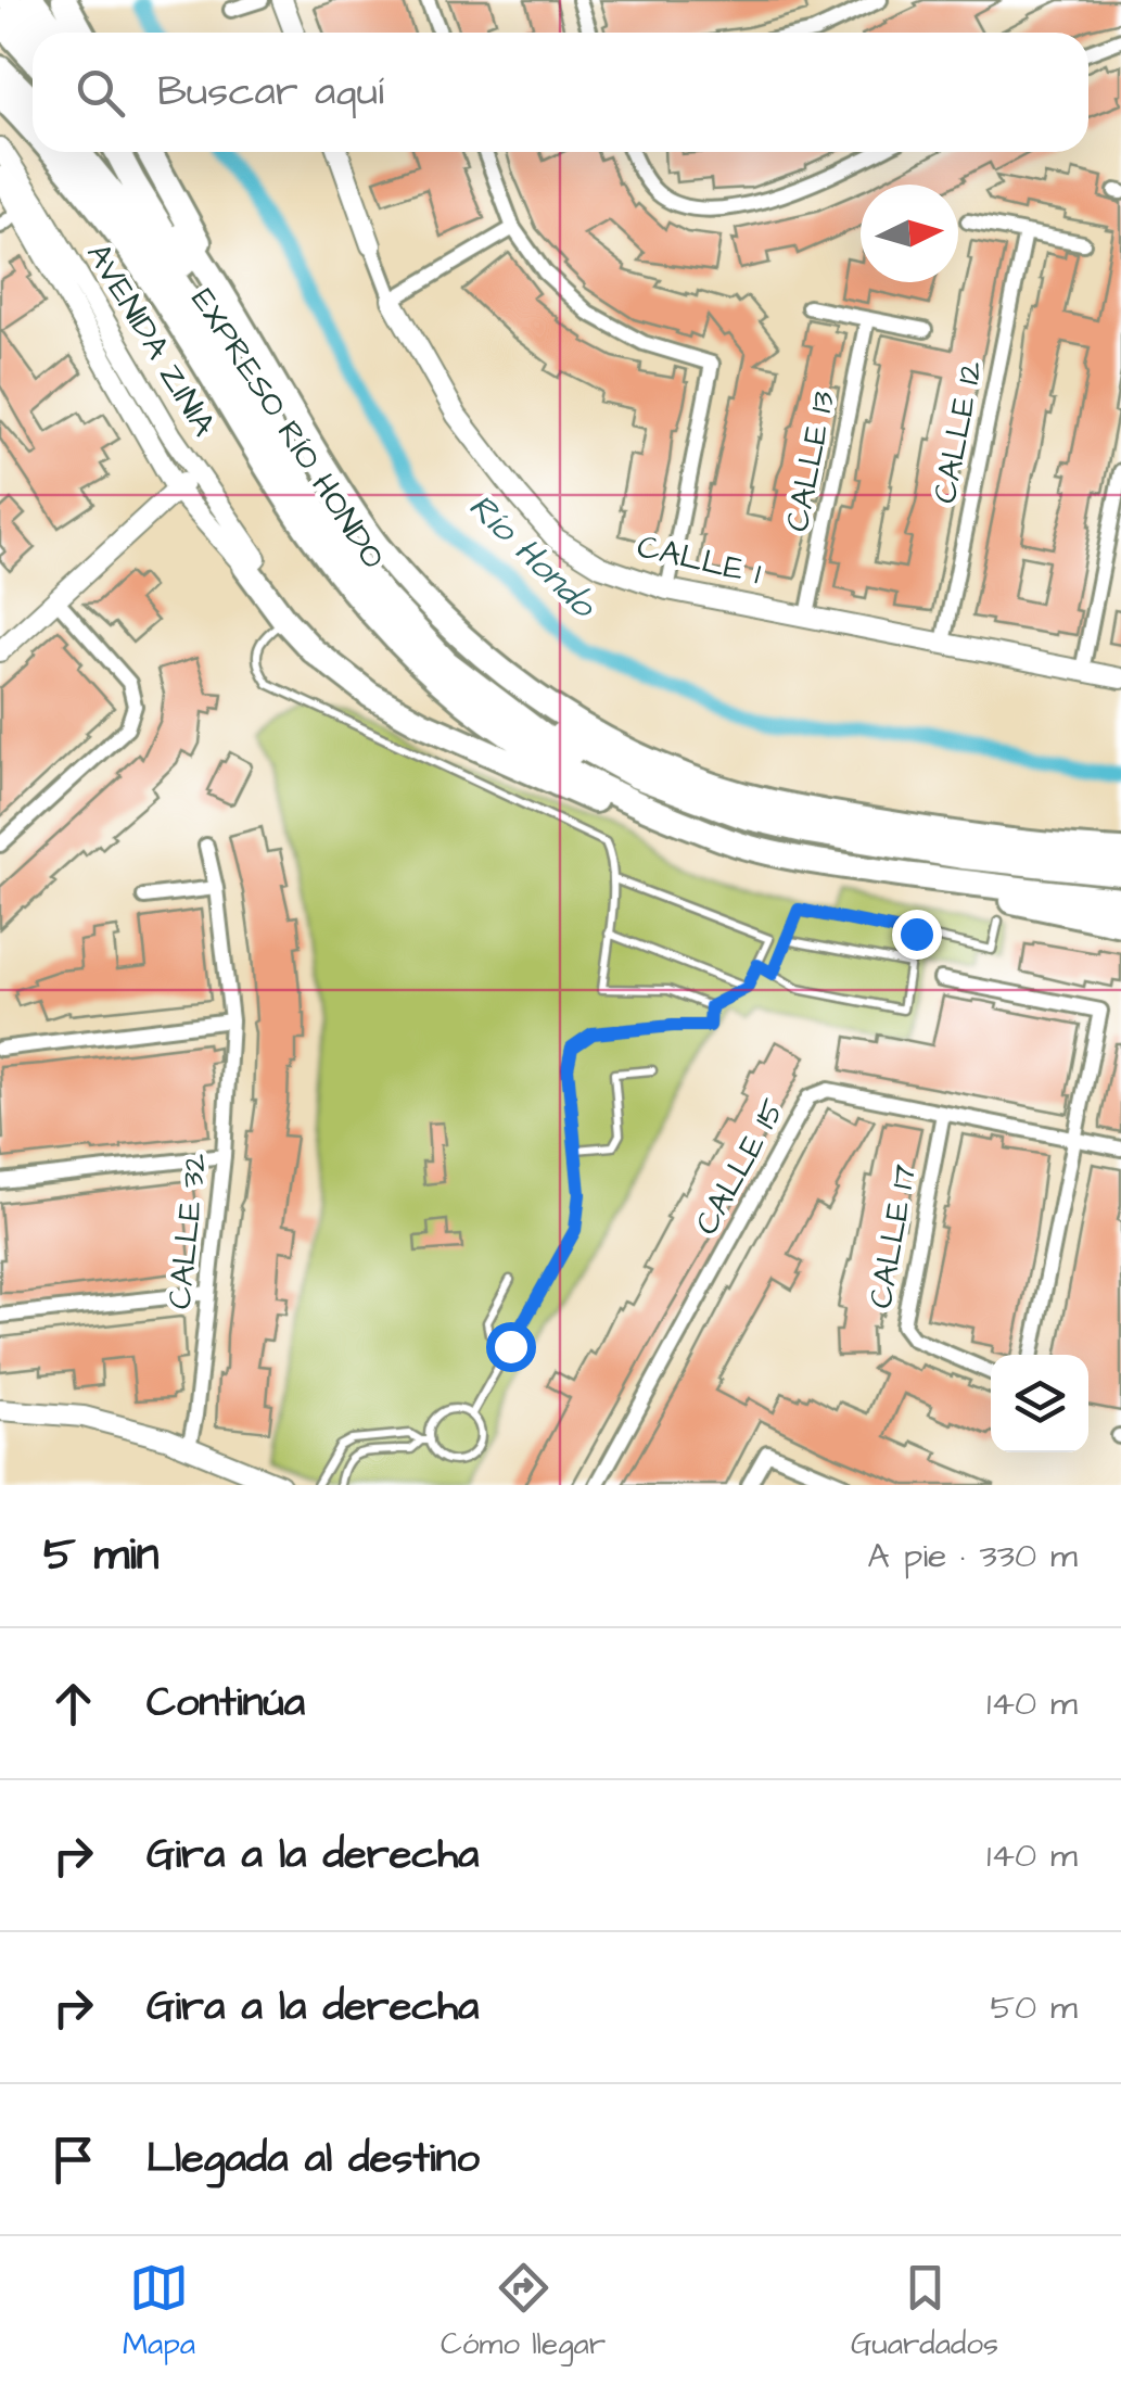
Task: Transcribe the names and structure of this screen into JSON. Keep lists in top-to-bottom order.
{
  "streets": {
    "highway": ["EXPRESO RÍO HONDO"],
    "street": [
      "AVENIDA ZINIA",
      "CALLE 12",
      "CALLE 13",
      "CALLE 1",
      "CALLE 15",
      "CALLE 32",
      "CALLE 17"
    ]
  },
  "crossings": [
    ["CALLE 12", "CALLE 1"],
    ["CALLE 13", "CALLE 1"],
    ["CALLE 15", "CALLE 17"]
  ],
  "water": ["Río Hondo"],
  "north": "right",
  "page": {
    "search": "Buscar aquí",
    "heading": ["5 min", "A pie · 330 m"],
    "list": [
      ["Continúa", "140 m"],
      ["Gira a la derecha", "140 m"],
      ["Gira a la derecha", "50 m"],
      "Llegada al destino"
    ],
    "nav": ["Mapa", "Cómo llegar", "Guardados"]
  }
}
